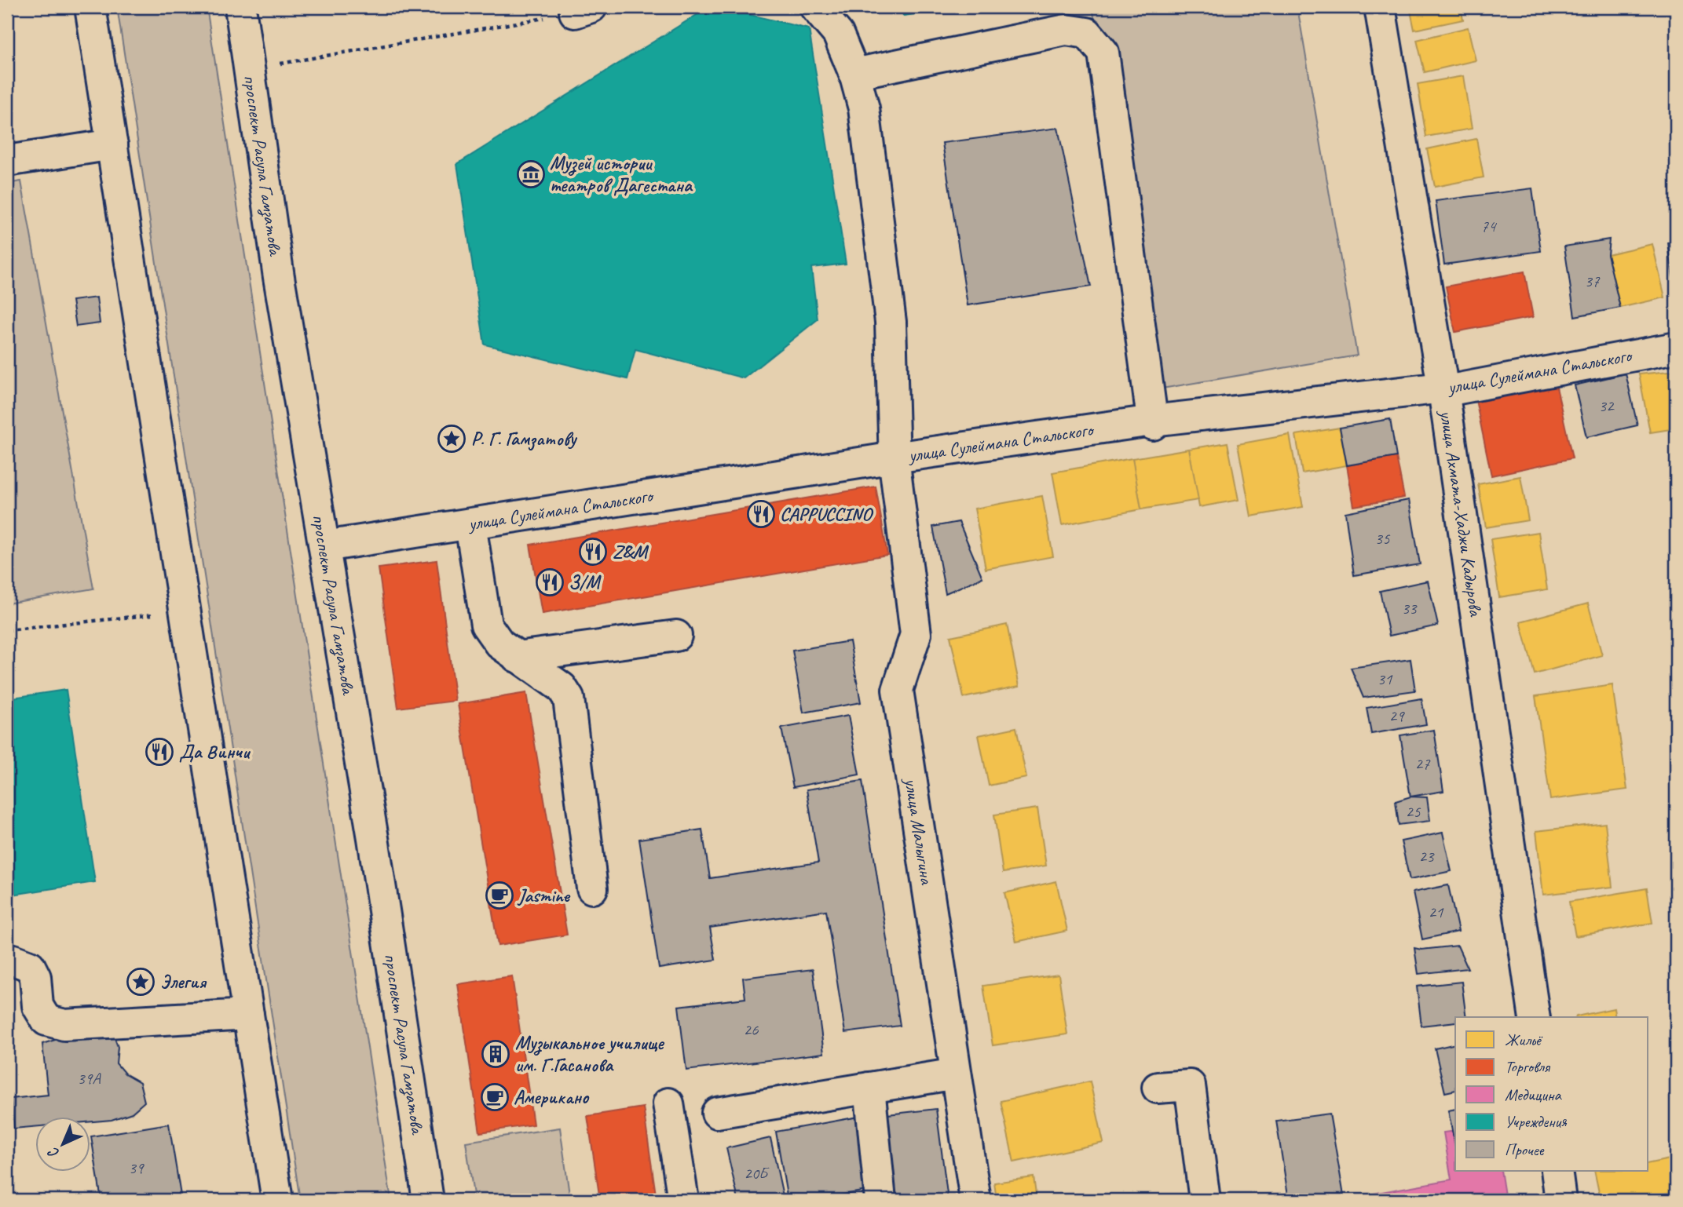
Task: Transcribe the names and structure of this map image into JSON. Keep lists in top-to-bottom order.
{
  "streets": {
    "main road": [
      "проспект Расула Гамзатова",
      "улица Сулеймана Стальского",
      "улица Ахмата-Хаджи Кадырова",
      "улица Малыгина"
    ]
  },
  "crossings": [
    ["проспект Расула Гамзатова", "улица Сулеймана Стальского"],
    ["улица Сулеймана Стальского", "улица Ахмата-Хаджи Кадырова"],
    ["улица Сулеймана Стальского", "улица Малыгина"]
  ],
  "places": {
    "museum": ["Музей истории театров Дагестана"],
    "place": ["Р. Г. Гамзатову", "Элегия"],
    "restaurant": [
      "CAPPUCCINO",
      "Z&M",
      "З/М",
      "Да Винчи"
    ],
    "cafe": ["Jasmine", "Американо"],
    "building": ["Музыкальное училище им. Г.Гасанова"]
  },
  "house_numbers": [
    "74",
    "37",
    "32",
    "35",
    "33",
    "31",
    "29",
    "27",
    "25",
    "23",
    "21",
    "26",
    "39А",
    "39",
    "20Б"
  ],
  "legend": [
    "Жильё",
    "Торговля",
    "Медицина",
    "Учреждения",
    "Прочее"
  ],
  "north": "bottom left"
}
